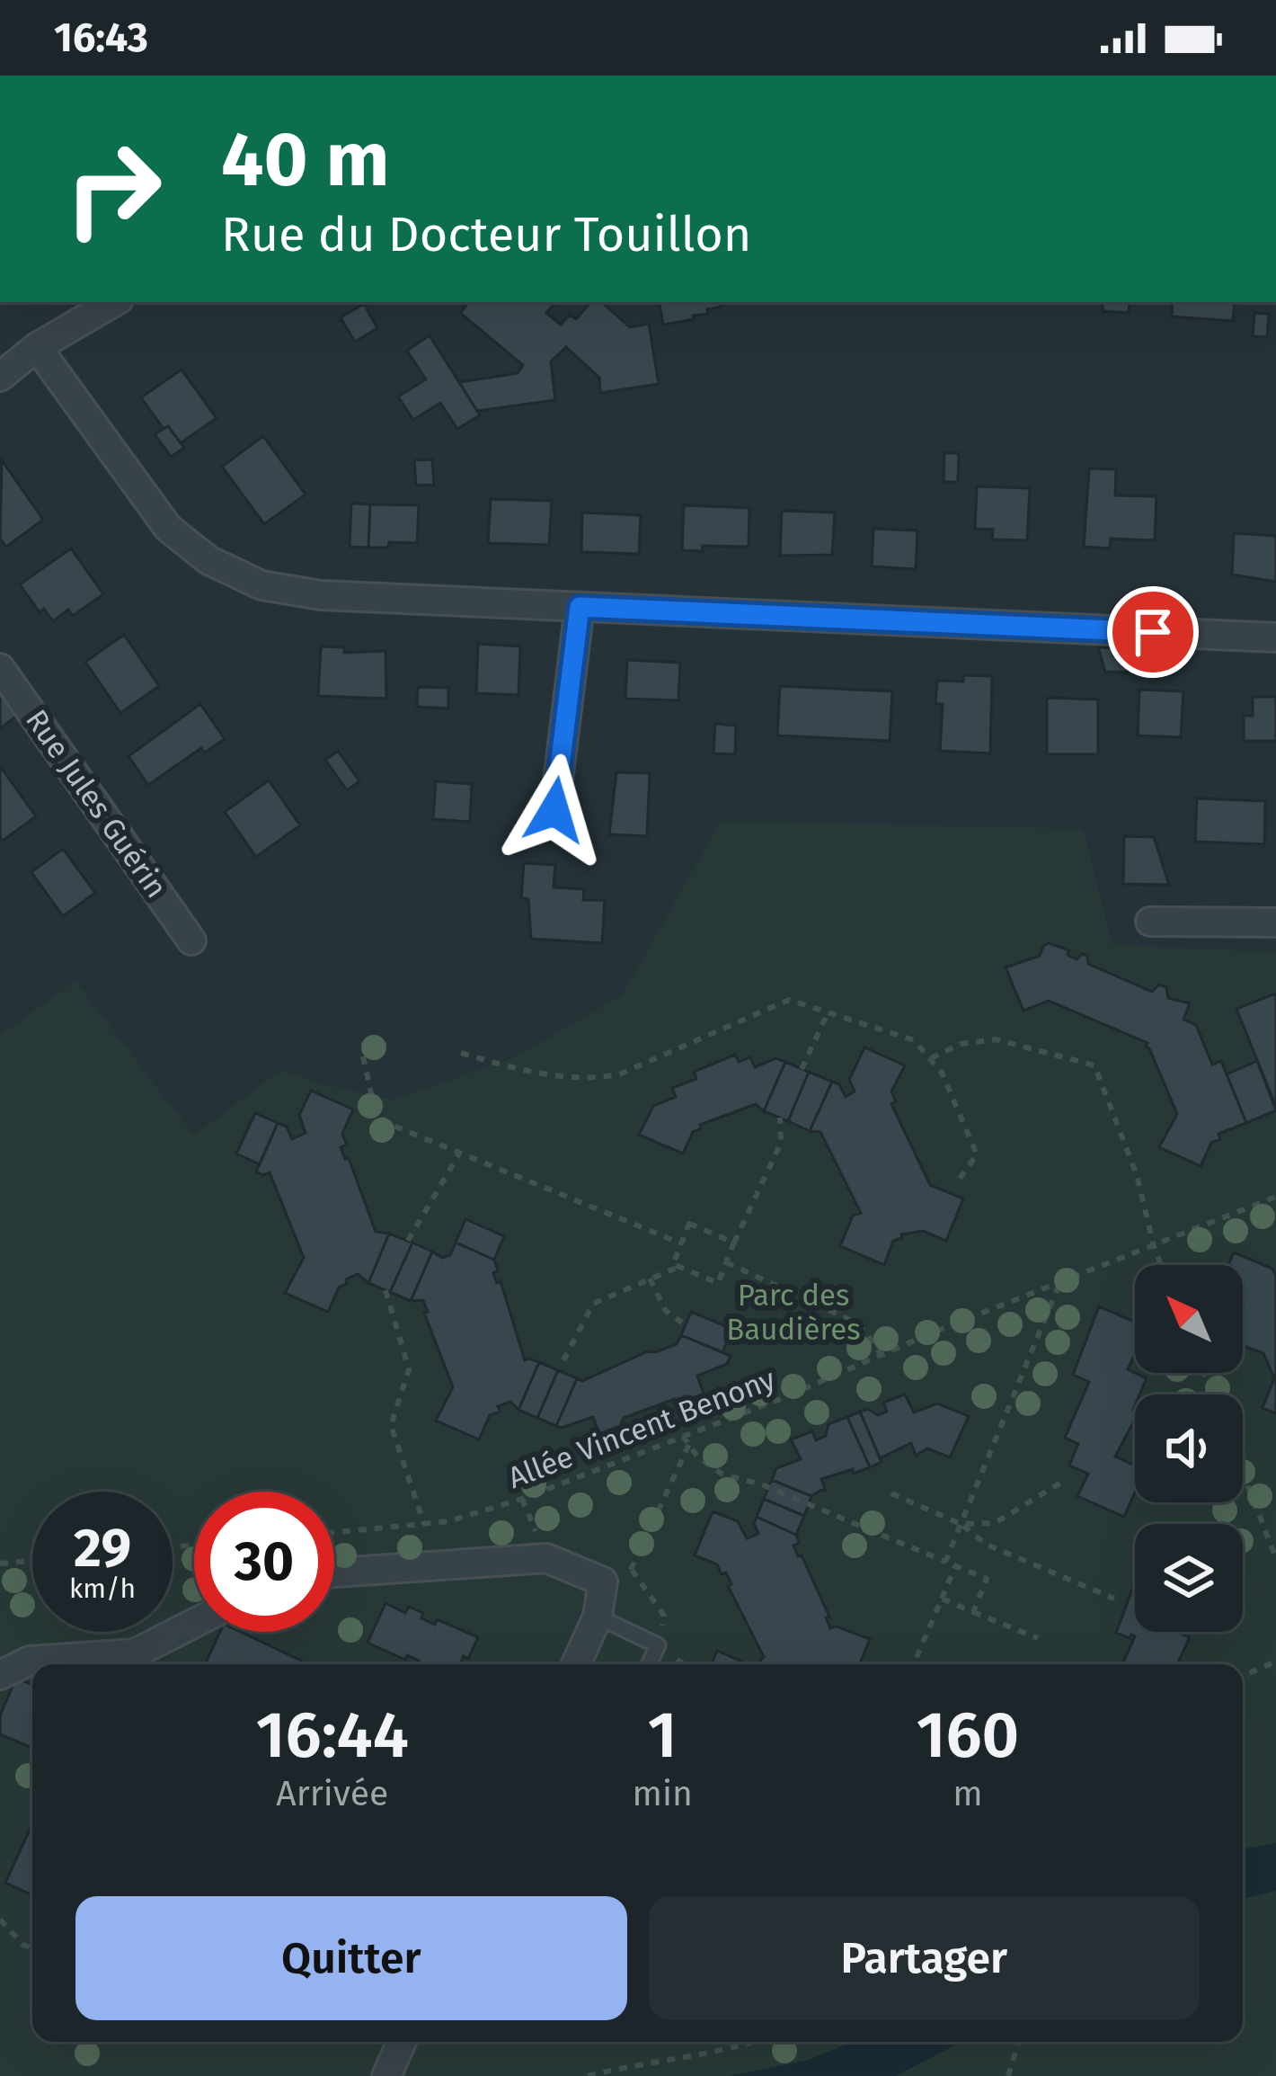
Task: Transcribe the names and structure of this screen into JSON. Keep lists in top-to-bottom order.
{
  "streets": {
    "street": ["Rue Jules Guérin"],
    "path": ["Allée Vincent Benony"]
  },
  "parks": ["Parc des Baudières"],
  "north": "top left",
  "page": {
    "status": "16:43",
    "turn": ["40 m", "Rue du Docteur Touillon"],
    "speed": "29 km/h",
    "limit": "30",
    "eta": [
      "16:44",
      "Arrivée",
      "1",
      "min",
      "160",
      "m"
    ],
    "buttons": ["Quitter", "Partager"]
  }
}
